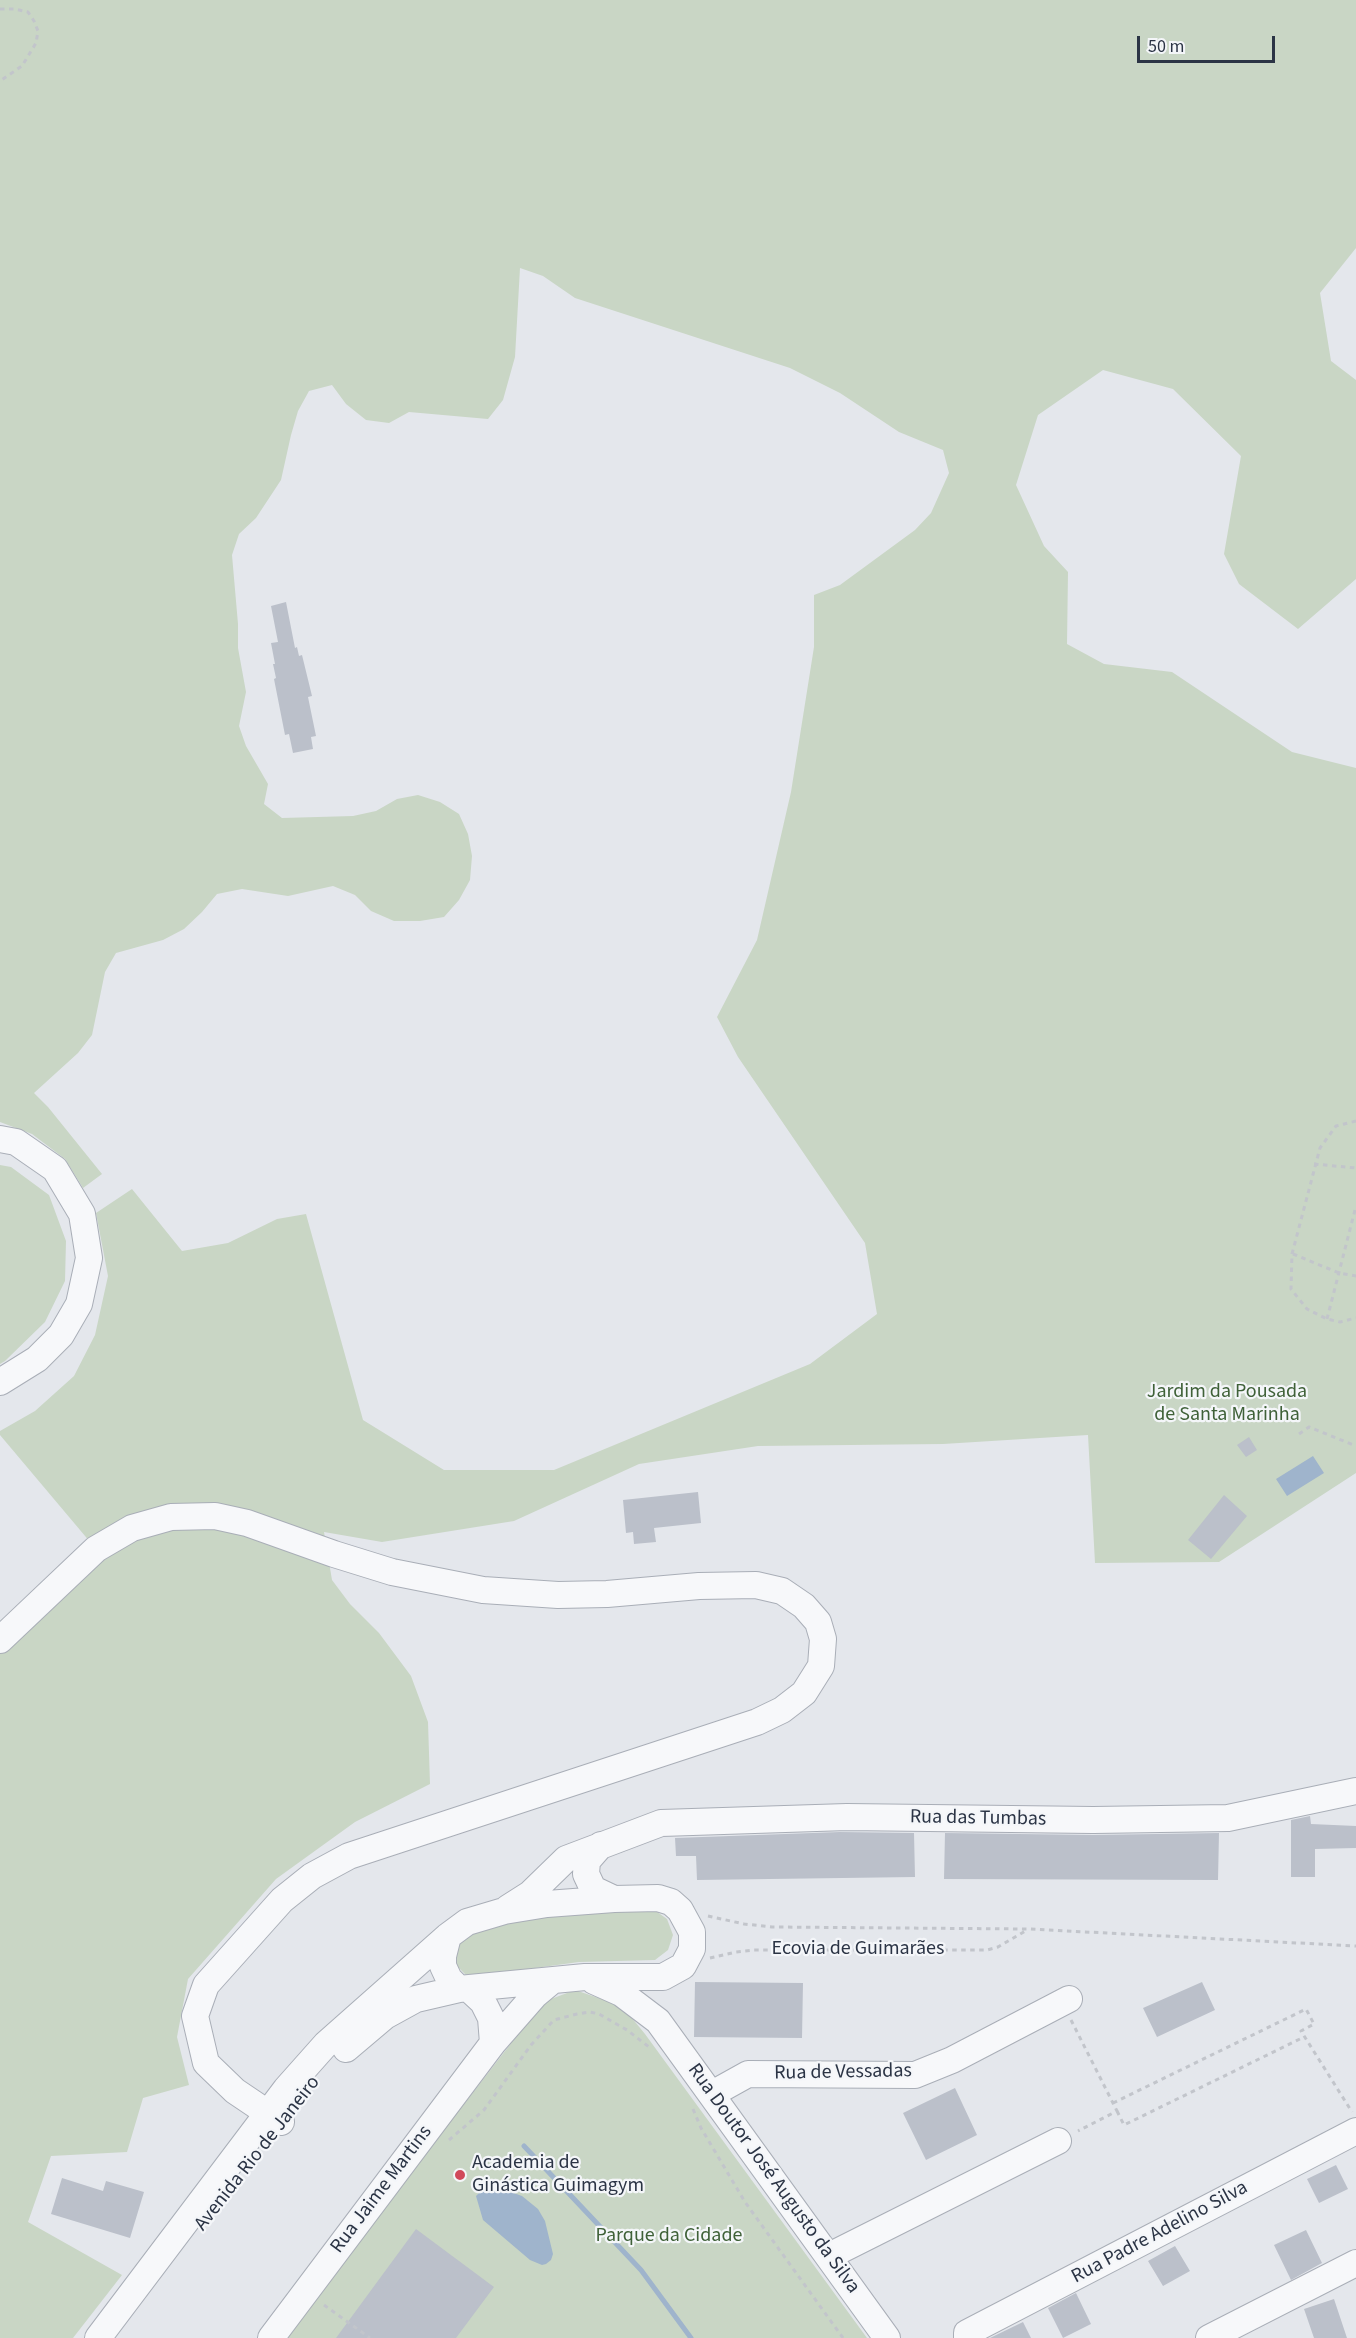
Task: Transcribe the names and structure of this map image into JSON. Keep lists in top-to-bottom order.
{
  "streets": {
    "street": [
      "Rua das Tumbas",
      "Rua de Vessadas",
      "Avenida Rio de Janeiro",
      "Rua Doutor José Augusto da Silva",
      "Rua Jaime Martins",
      "Rua Padre Adelino Silva"
    ],
    "path": ["Ecovia de Guimarães"]
  },
  "crossings": [
    ["Ecovia de Guimarães", "Avenida Rio de Janeiro"],
    ["Rua de Vessadas", "Rua Doutor José Augusto da Silva"],
    ["Avenida Rio de Janeiro", "Rua Doutor José Augusto da Silva"],
    ["Avenida Rio de Janeiro", "Rua Jaime Martins"]
  ],
  "parks": ["Jardim da Pousada de Santa Marinha", "Parque da Cidade"],
  "places": ["Academia de Ginástica Guimagym"],
  "scale_bar": "50 m"
}
